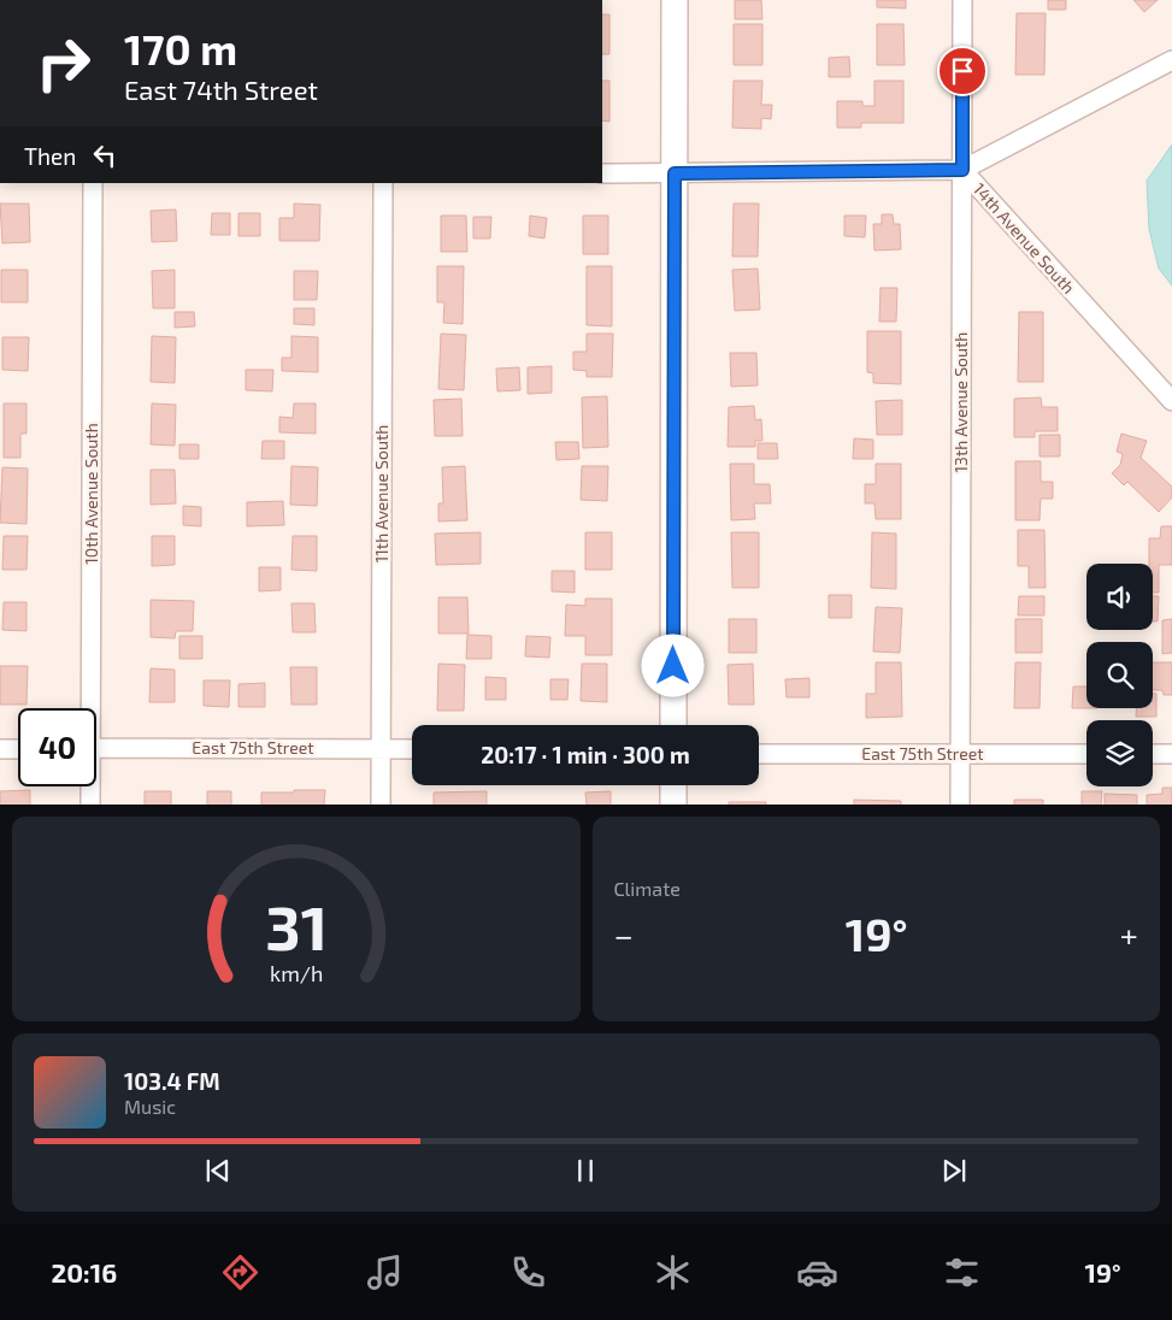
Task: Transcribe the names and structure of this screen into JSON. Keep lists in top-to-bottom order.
{
  "streets": {
    "street": [
      "14th Avenue South",
      "13th Avenue South",
      "10th Avenue South",
      "11th Avenue South",
      "East 75th Street"
    ]
  },
  "crossings": [
    ["14th Avenue South", "13th Avenue South"],
    ["13th Avenue South", "East 75th Street"],
    ["11th Avenue South", "East 75th Street"]
  ],
  "page": {
    "turn": ["170 m", "East 74th Street"],
    "then": "Then",
    "limit": "40",
    "trip": "20:17 · 1 min · 300 m",
    "tile": "Climate",
    "heat": ["−", "19°", "+"],
    "song": ["103.4 FM", "Music"],
    "tabs": ["20:16", "19°"],
    "gauge": ["31", "km/h"]
  }
}
